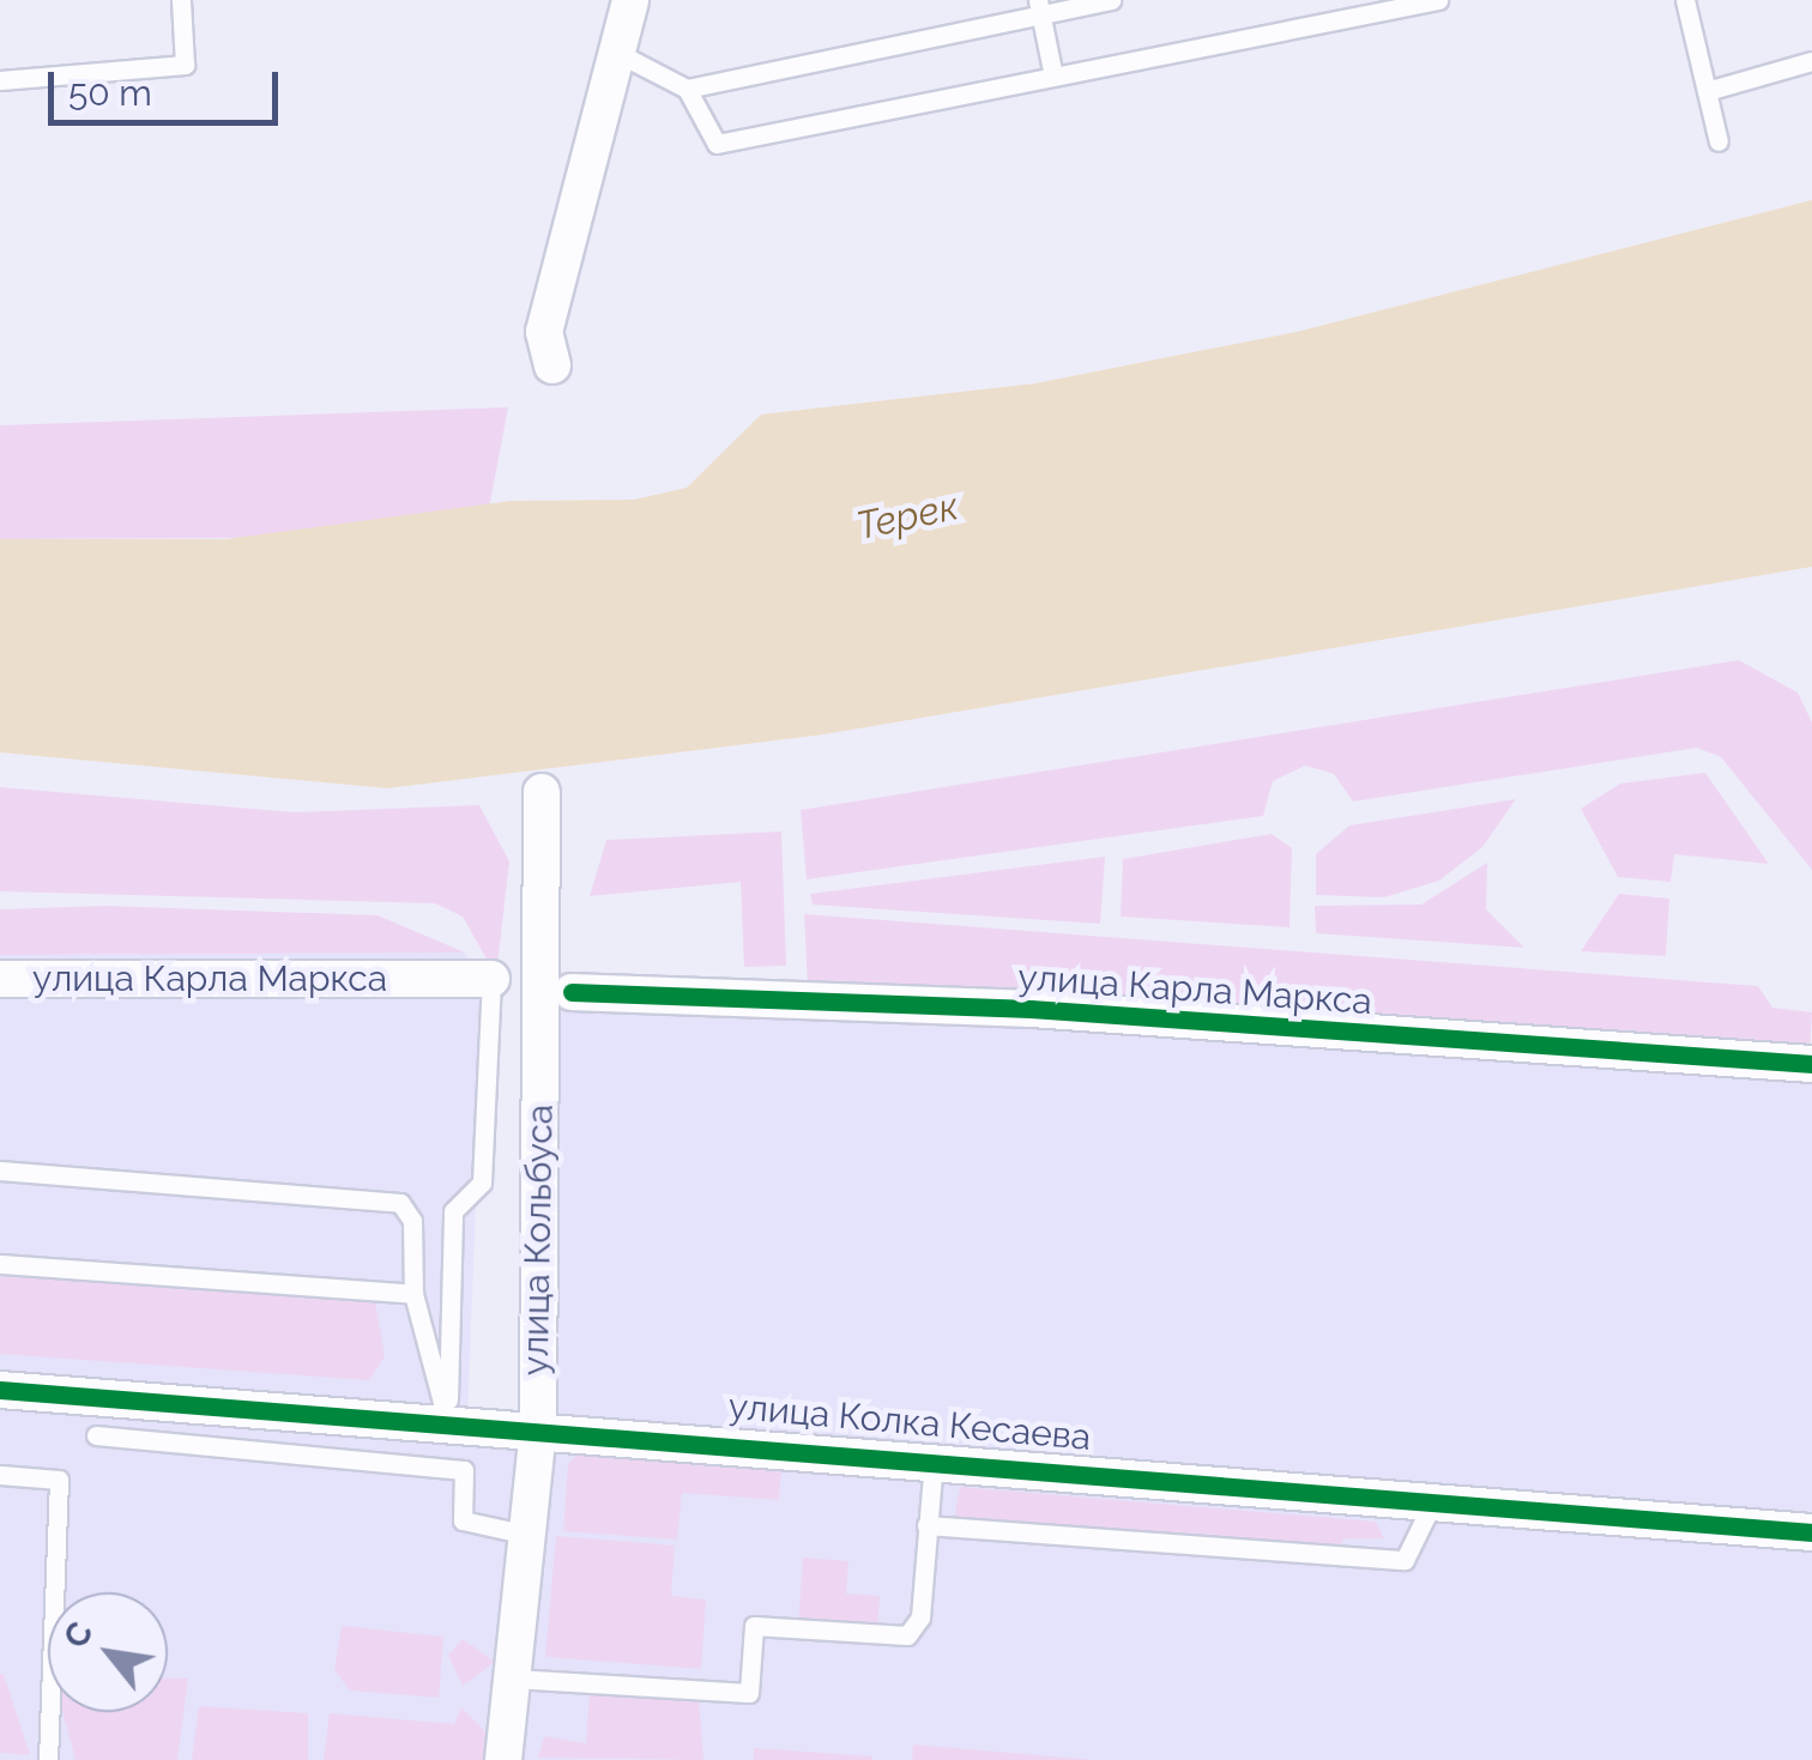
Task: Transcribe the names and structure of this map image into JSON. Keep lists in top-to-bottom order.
{
  "streets": {
    "street": ["улица Карла Маркса", "улица Кольбуса", "улица Колка Кесаева"]
  },
  "crossings": [
    ["улица Кольбуса", "улица Колка Кесаева"]
  ],
  "water": ["Терек"],
  "scale_bar": "50 m",
  "north": "top left"
}
